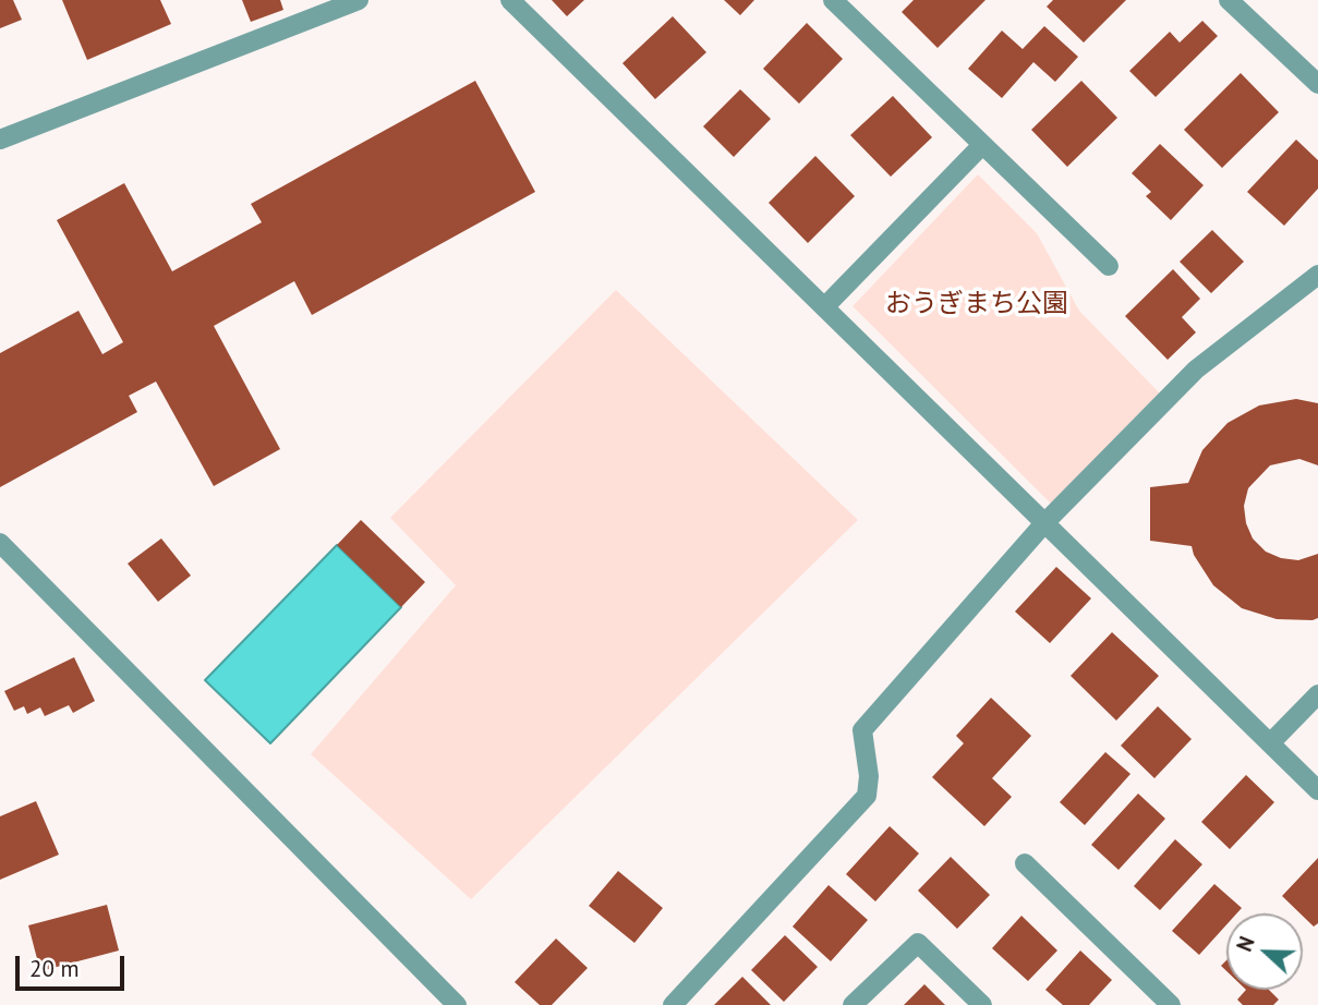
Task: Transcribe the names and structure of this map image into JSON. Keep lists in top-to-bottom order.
{
  "parks": ["おうぎまち公園"],
  "scale_bar": "20 m",
  "north": "left"
}
